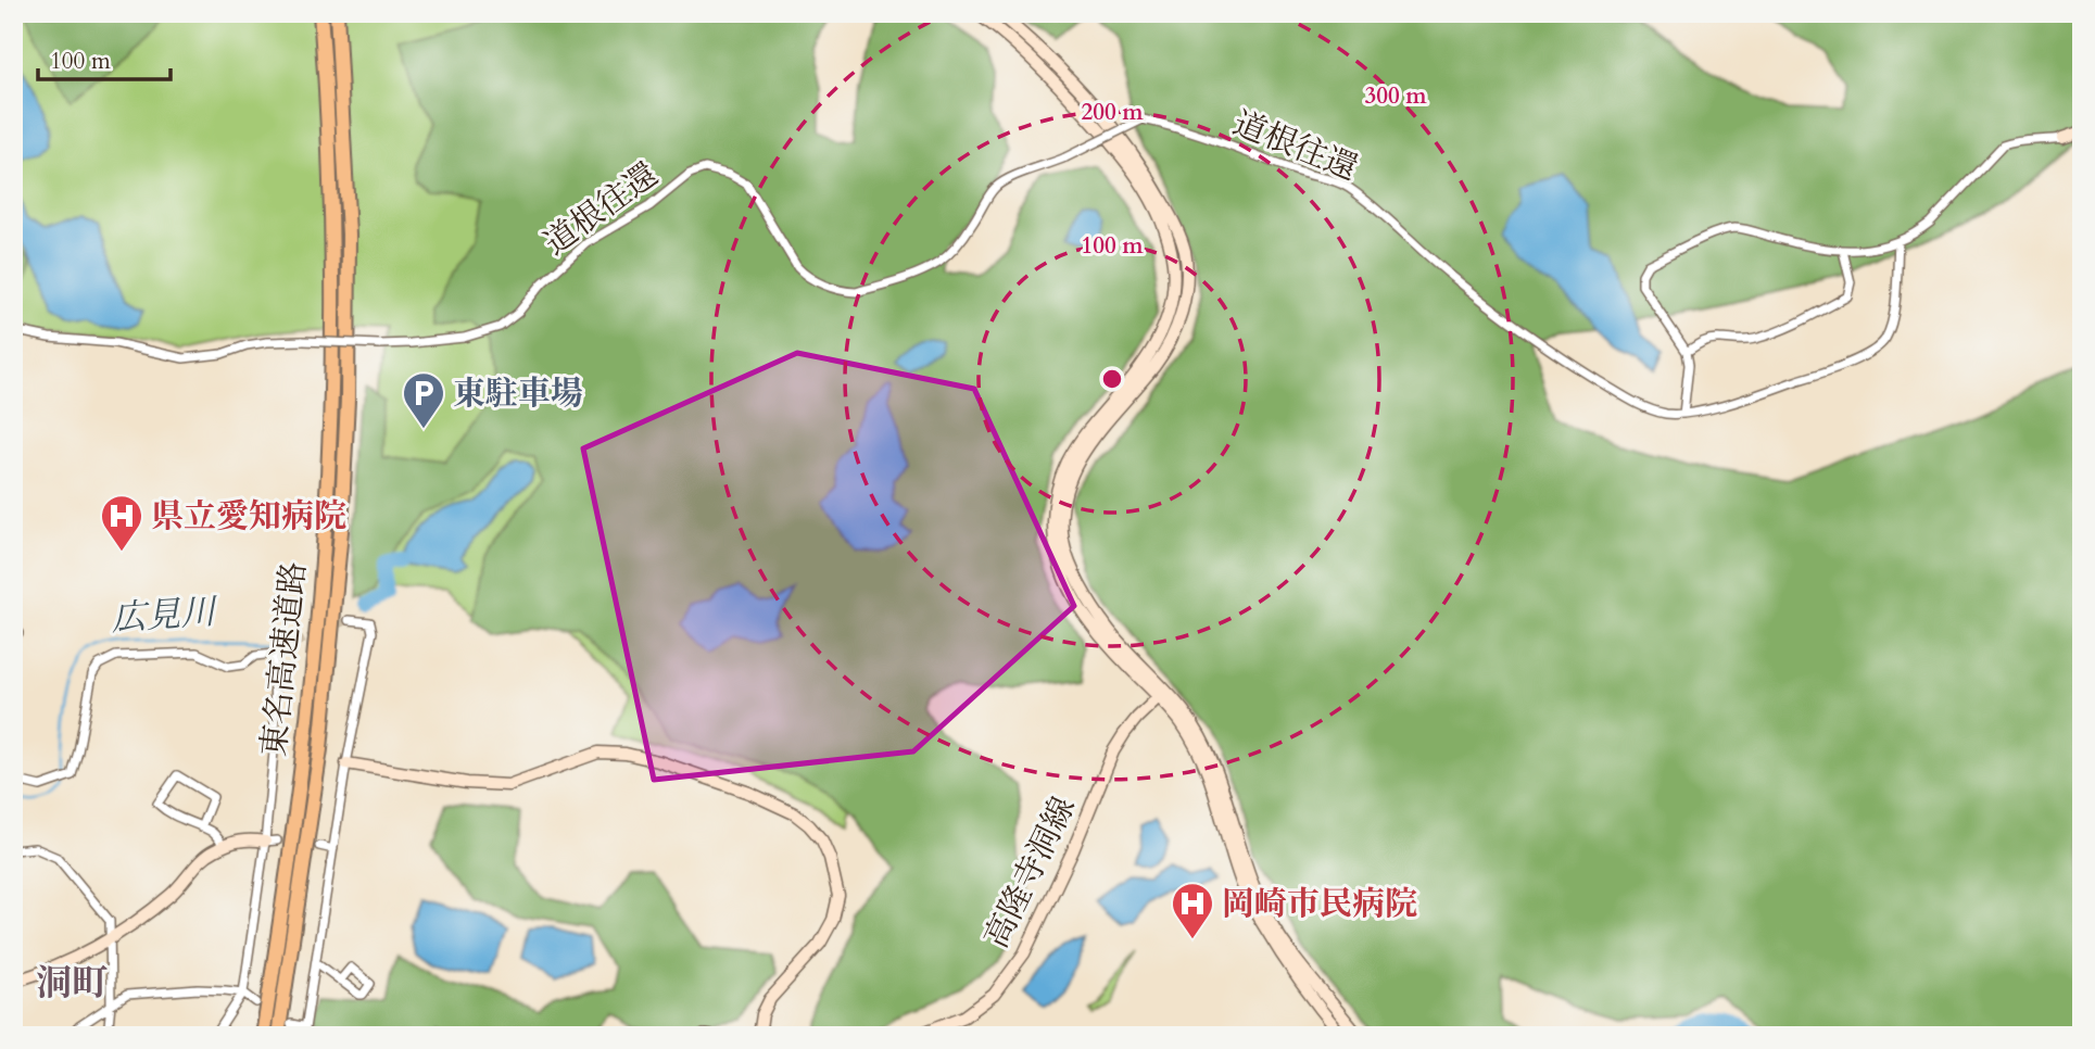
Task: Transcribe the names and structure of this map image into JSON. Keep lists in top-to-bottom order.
{
  "streets": {
    "highway": ["東名高速道路"],
    "street": ["道根往還", "高隆寺洞線"]
  },
  "districts": ["洞町"],
  "water": ["広見川"],
  "places": {
    "parking": ["東駐車場"],
    "hospital": ["県立愛知病院", "岡崎市民病院"]
  },
  "scale_bar": "100 m",
  "rings": ["300 m", "200 m", "100 m"]
}
